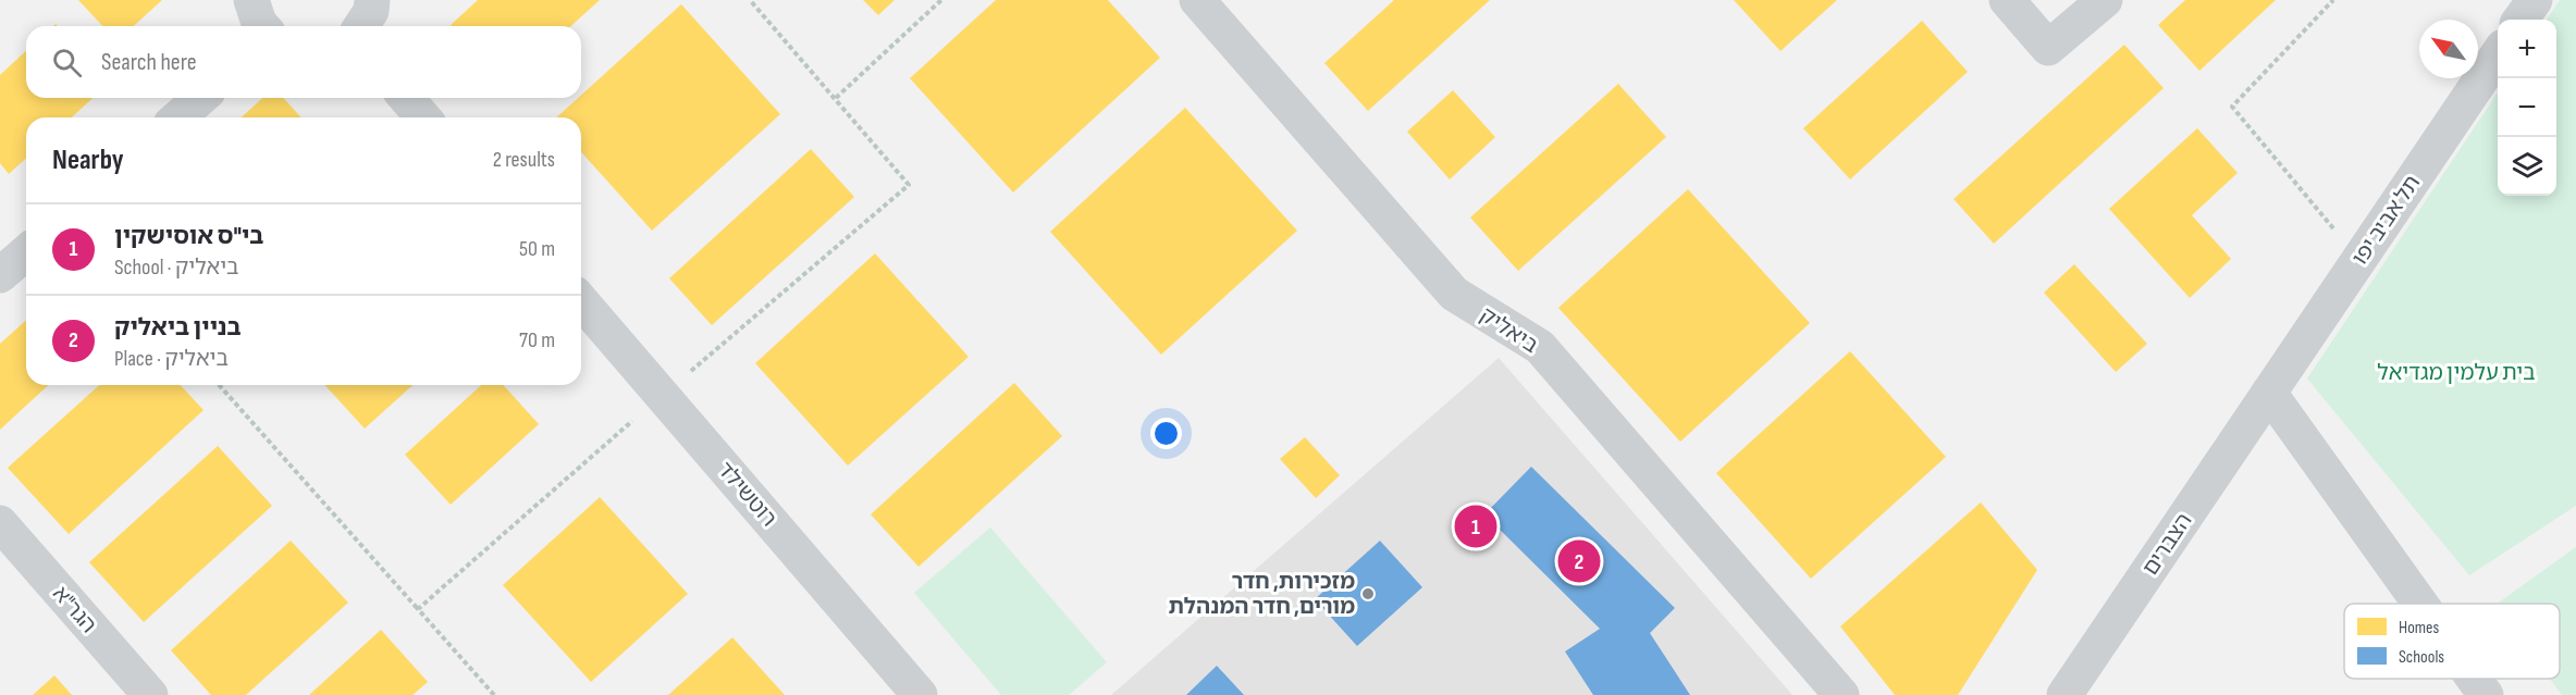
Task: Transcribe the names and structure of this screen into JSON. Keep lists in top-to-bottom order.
{
  "streets": {
    "street": [
      "תל אביב יפו",
      "ביאליק",
      "רוטשילד",
      "הצברים",
      "הגר\"א"
    ]
  },
  "crossings": [
    ["תל אביב יפו", "הצברים"]
  ],
  "parks": ["בית עלמין מגדיאל"],
  "places": ["מזכירות, חדר מורים, חדר המנהלת"],
  "legend": ["Homes", "Schools"],
  "north": "top left",
  "page": {
    "map_buttons": ["+", "−"],
    "search": "Search here",
    "heading": ["Nearby", "2 results"],
    "list": [
      {
        "mark": "1",
        "name": "בי\"ס אוסישקין",
        "note": "School · ביאליק",
        "value": "50 m"
      },
      {
        "mark": "2",
        "name": "בניין ביאליק",
        "note": "Place · ביאליק",
        "value": "70 m"
      }
    ],
    "pins": ["1", "2"]
  }
}
